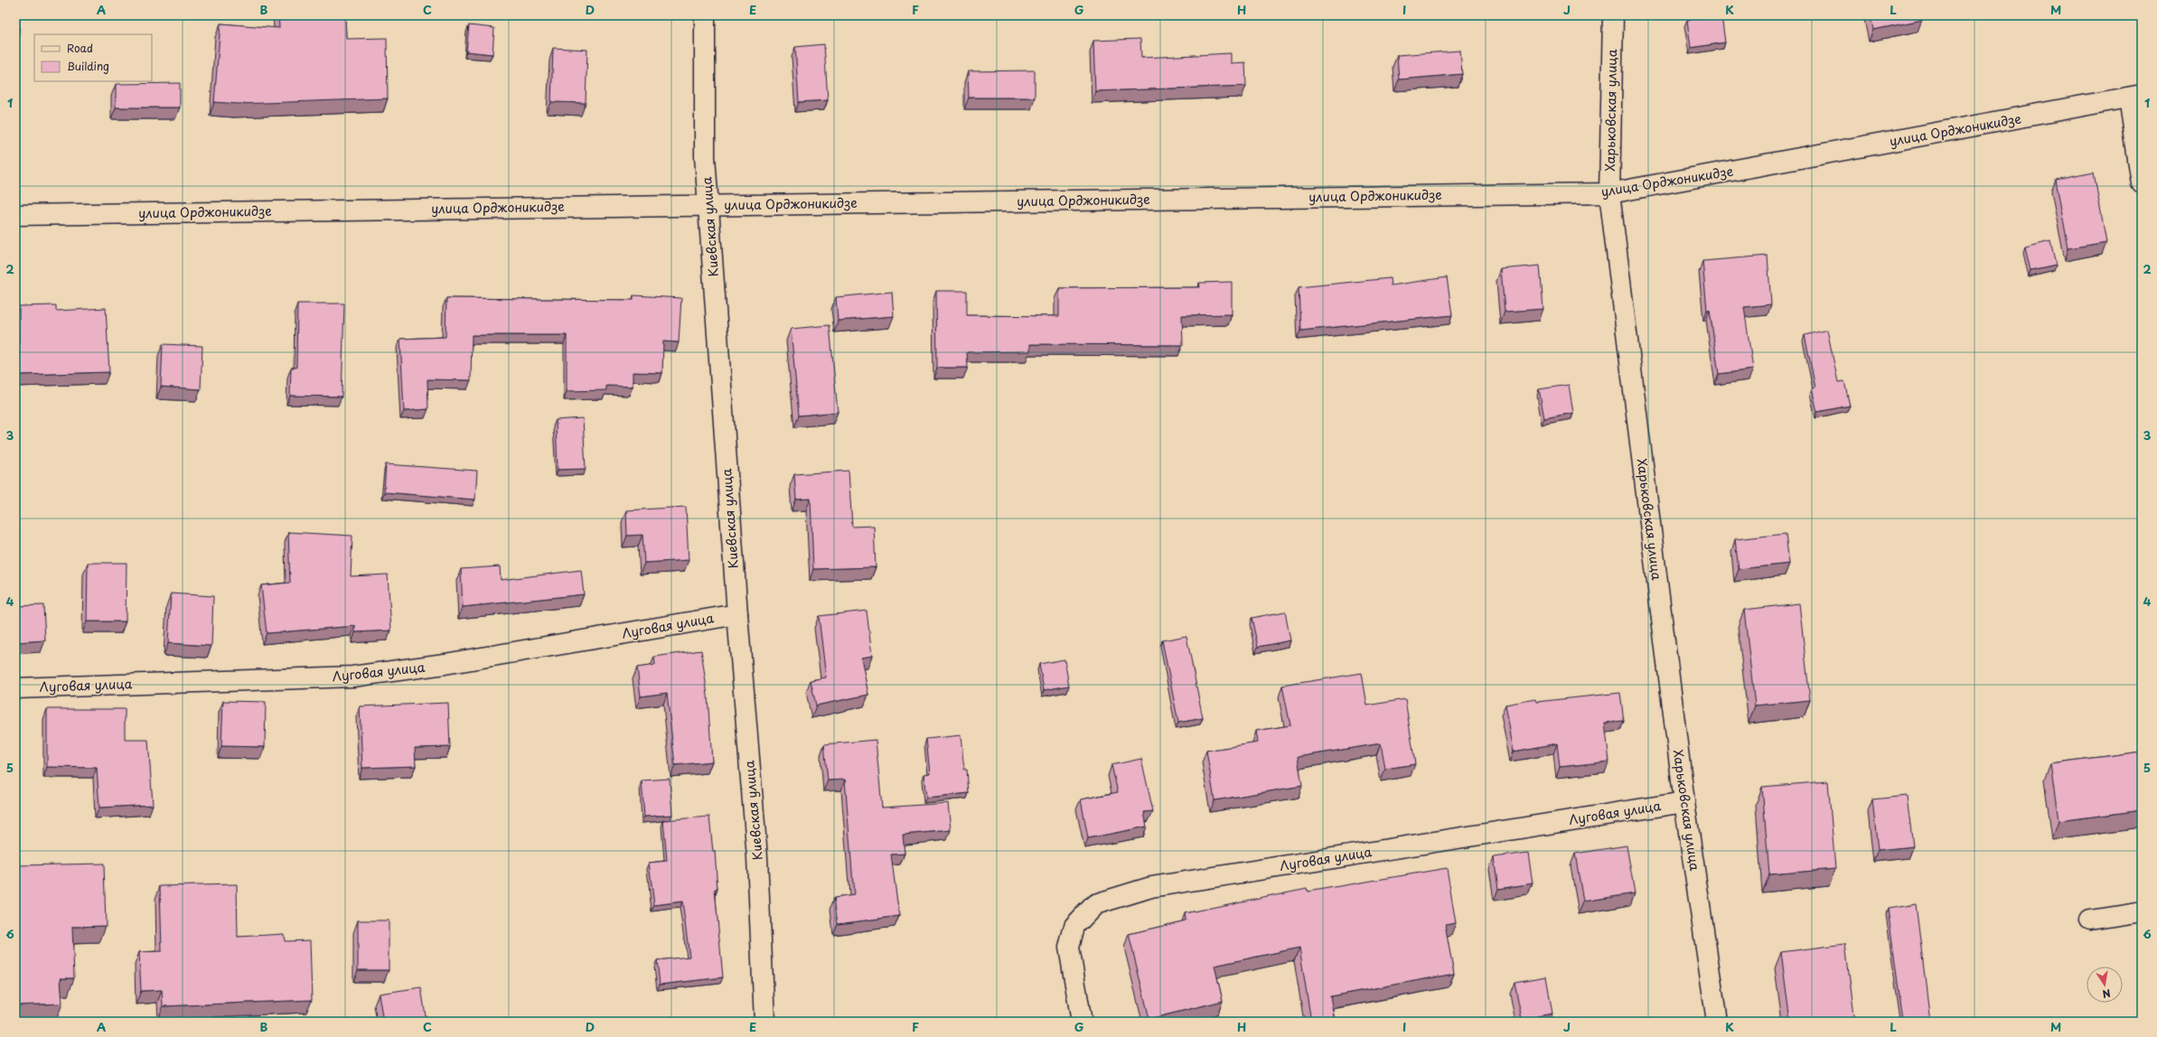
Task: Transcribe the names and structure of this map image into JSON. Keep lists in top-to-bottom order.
{
  "streets": {
    "street": [
      "Харьковская улица",
      "улица Орджоникидзе",
      "Киевская улица",
      "Луговая улица"
    ]
  },
  "crossings": [
    ["Харьковская улица", "улица Орджоникидзе"],
    ["Харьковская улица", "Луговая улица"],
    ["улица Орджоникидзе", "Киевская улица"],
    ["Киевская улица", "Луговая улица"]
  ],
  "legend": ["Road", "Building"],
  "north": "bottom",
  "grid": {
    "columns": [
      "A",
      "B",
      "C",
      "D",
      "E",
      "F",
      "G",
      "H",
      "I",
      "J",
      "K",
      "L",
      "M"
    ],
    "rows": [
      "1",
      "2",
      "3",
      "4",
      "5",
      "6"
    ]
  }
}
